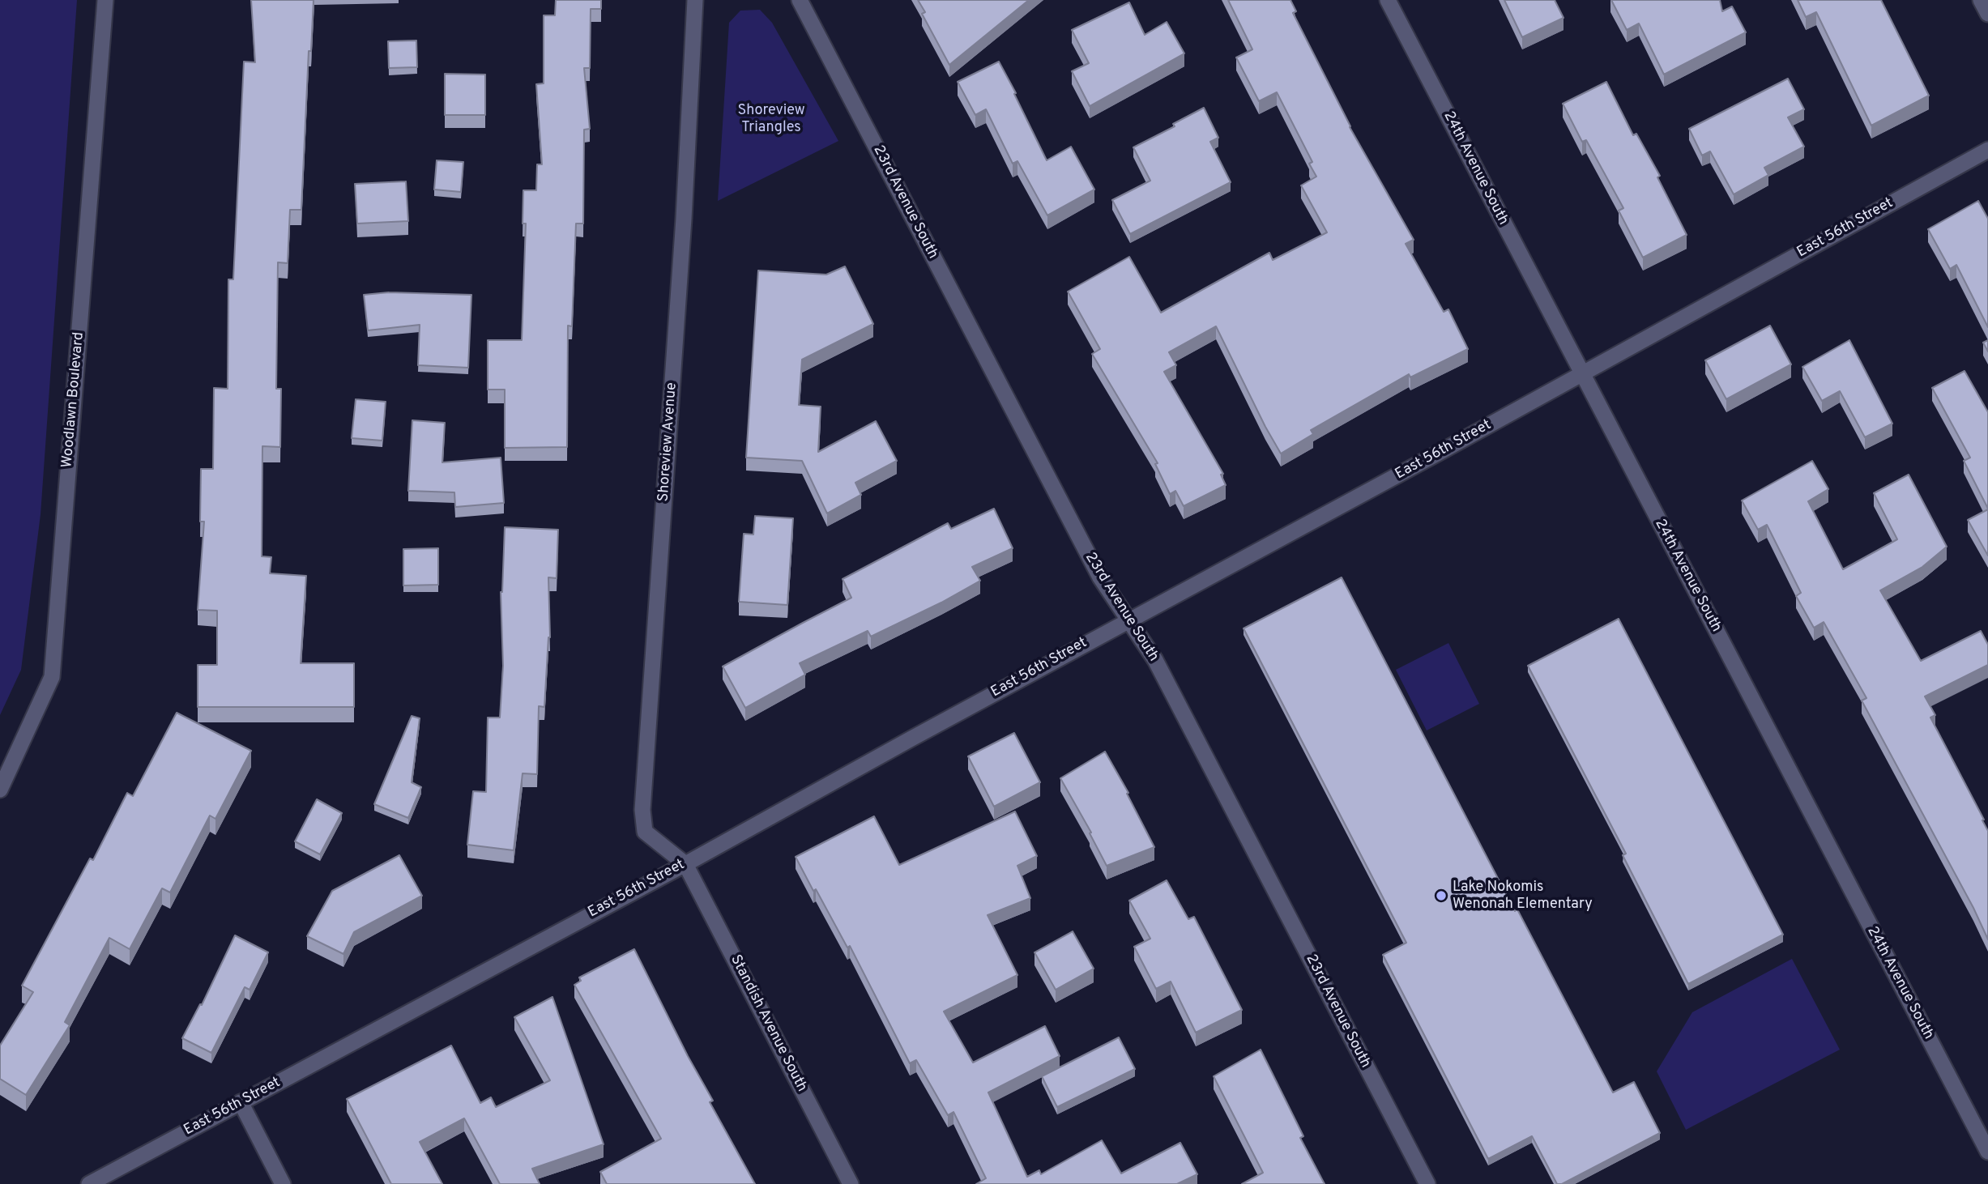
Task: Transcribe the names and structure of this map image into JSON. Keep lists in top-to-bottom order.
{
  "streets": {
    "street": [
      "24th Avenue South",
      "23rd Avenue South",
      "East 56th Street",
      "Woodlawn Boulevard",
      "Shoreview Avenue",
      "Standish Avenue South"
    ]
  },
  "crossings": [
    ["24th Avenue South", "East 56th Street"],
    ["23rd Avenue South", "East 56th Street"],
    ["East 56th Street", "Shoreview Avenue"],
    ["East 56th Street", "Standish Avenue South"],
    ["Shoreview Avenue", "Standish Avenue South"]
  ],
  "parks": ["Shoreview Triangles"],
  "places": ["Lake Nokomis Wenonah Elementary"]
}
